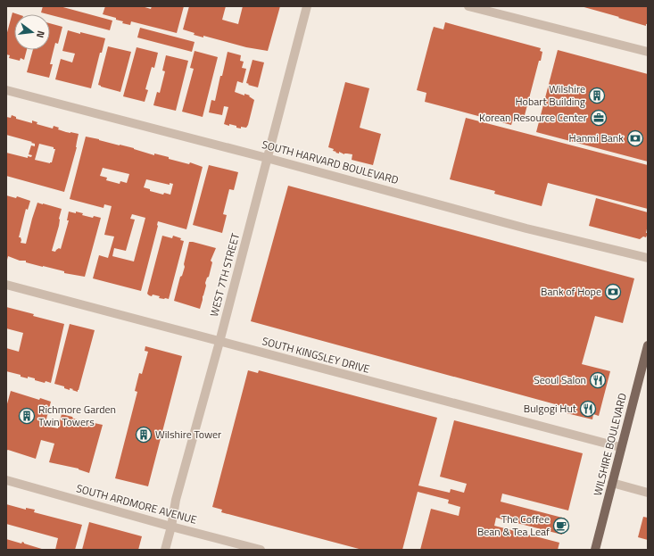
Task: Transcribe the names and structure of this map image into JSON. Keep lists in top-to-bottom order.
{
  "streets": {
    "main road": ["WILSHIRE BOULEVARD"],
    "street": [
      "SOUTH HARVARD BOULEVARD",
      "WEST 7TH STREET",
      "SOUTH KINGSLEY DRIVE",
      "SOUTH ARDMORE AVENUE"
    ]
  },
  "crossings": [
    ["SOUTH HARVARD BOULEVARD", "WEST 7TH STREET"],
    ["WEST 7TH STREET", "SOUTH KINGSLEY DRIVE"],
    ["WEST 7TH STREET", "SOUTH ARDMORE AVENUE"],
    ["SOUTH KINGSLEY DRIVE", "WILSHIRE BOULEVARD"]
  ],
  "places": {
    "building": ["Wilshire Hobart Building", "Richmore Garden Twin Towers", "Wilshire Tower"],
    "office": ["Korean Resource Center"],
    "bank": ["Hanmi Bank", "Bank of Hope"],
    "restaurant": ["Seoul Salon", "Bulgogi Hut"],
    "cafe": ["The Coffee Bean & Tea Leaf"]
  },
  "north": "right"
}
